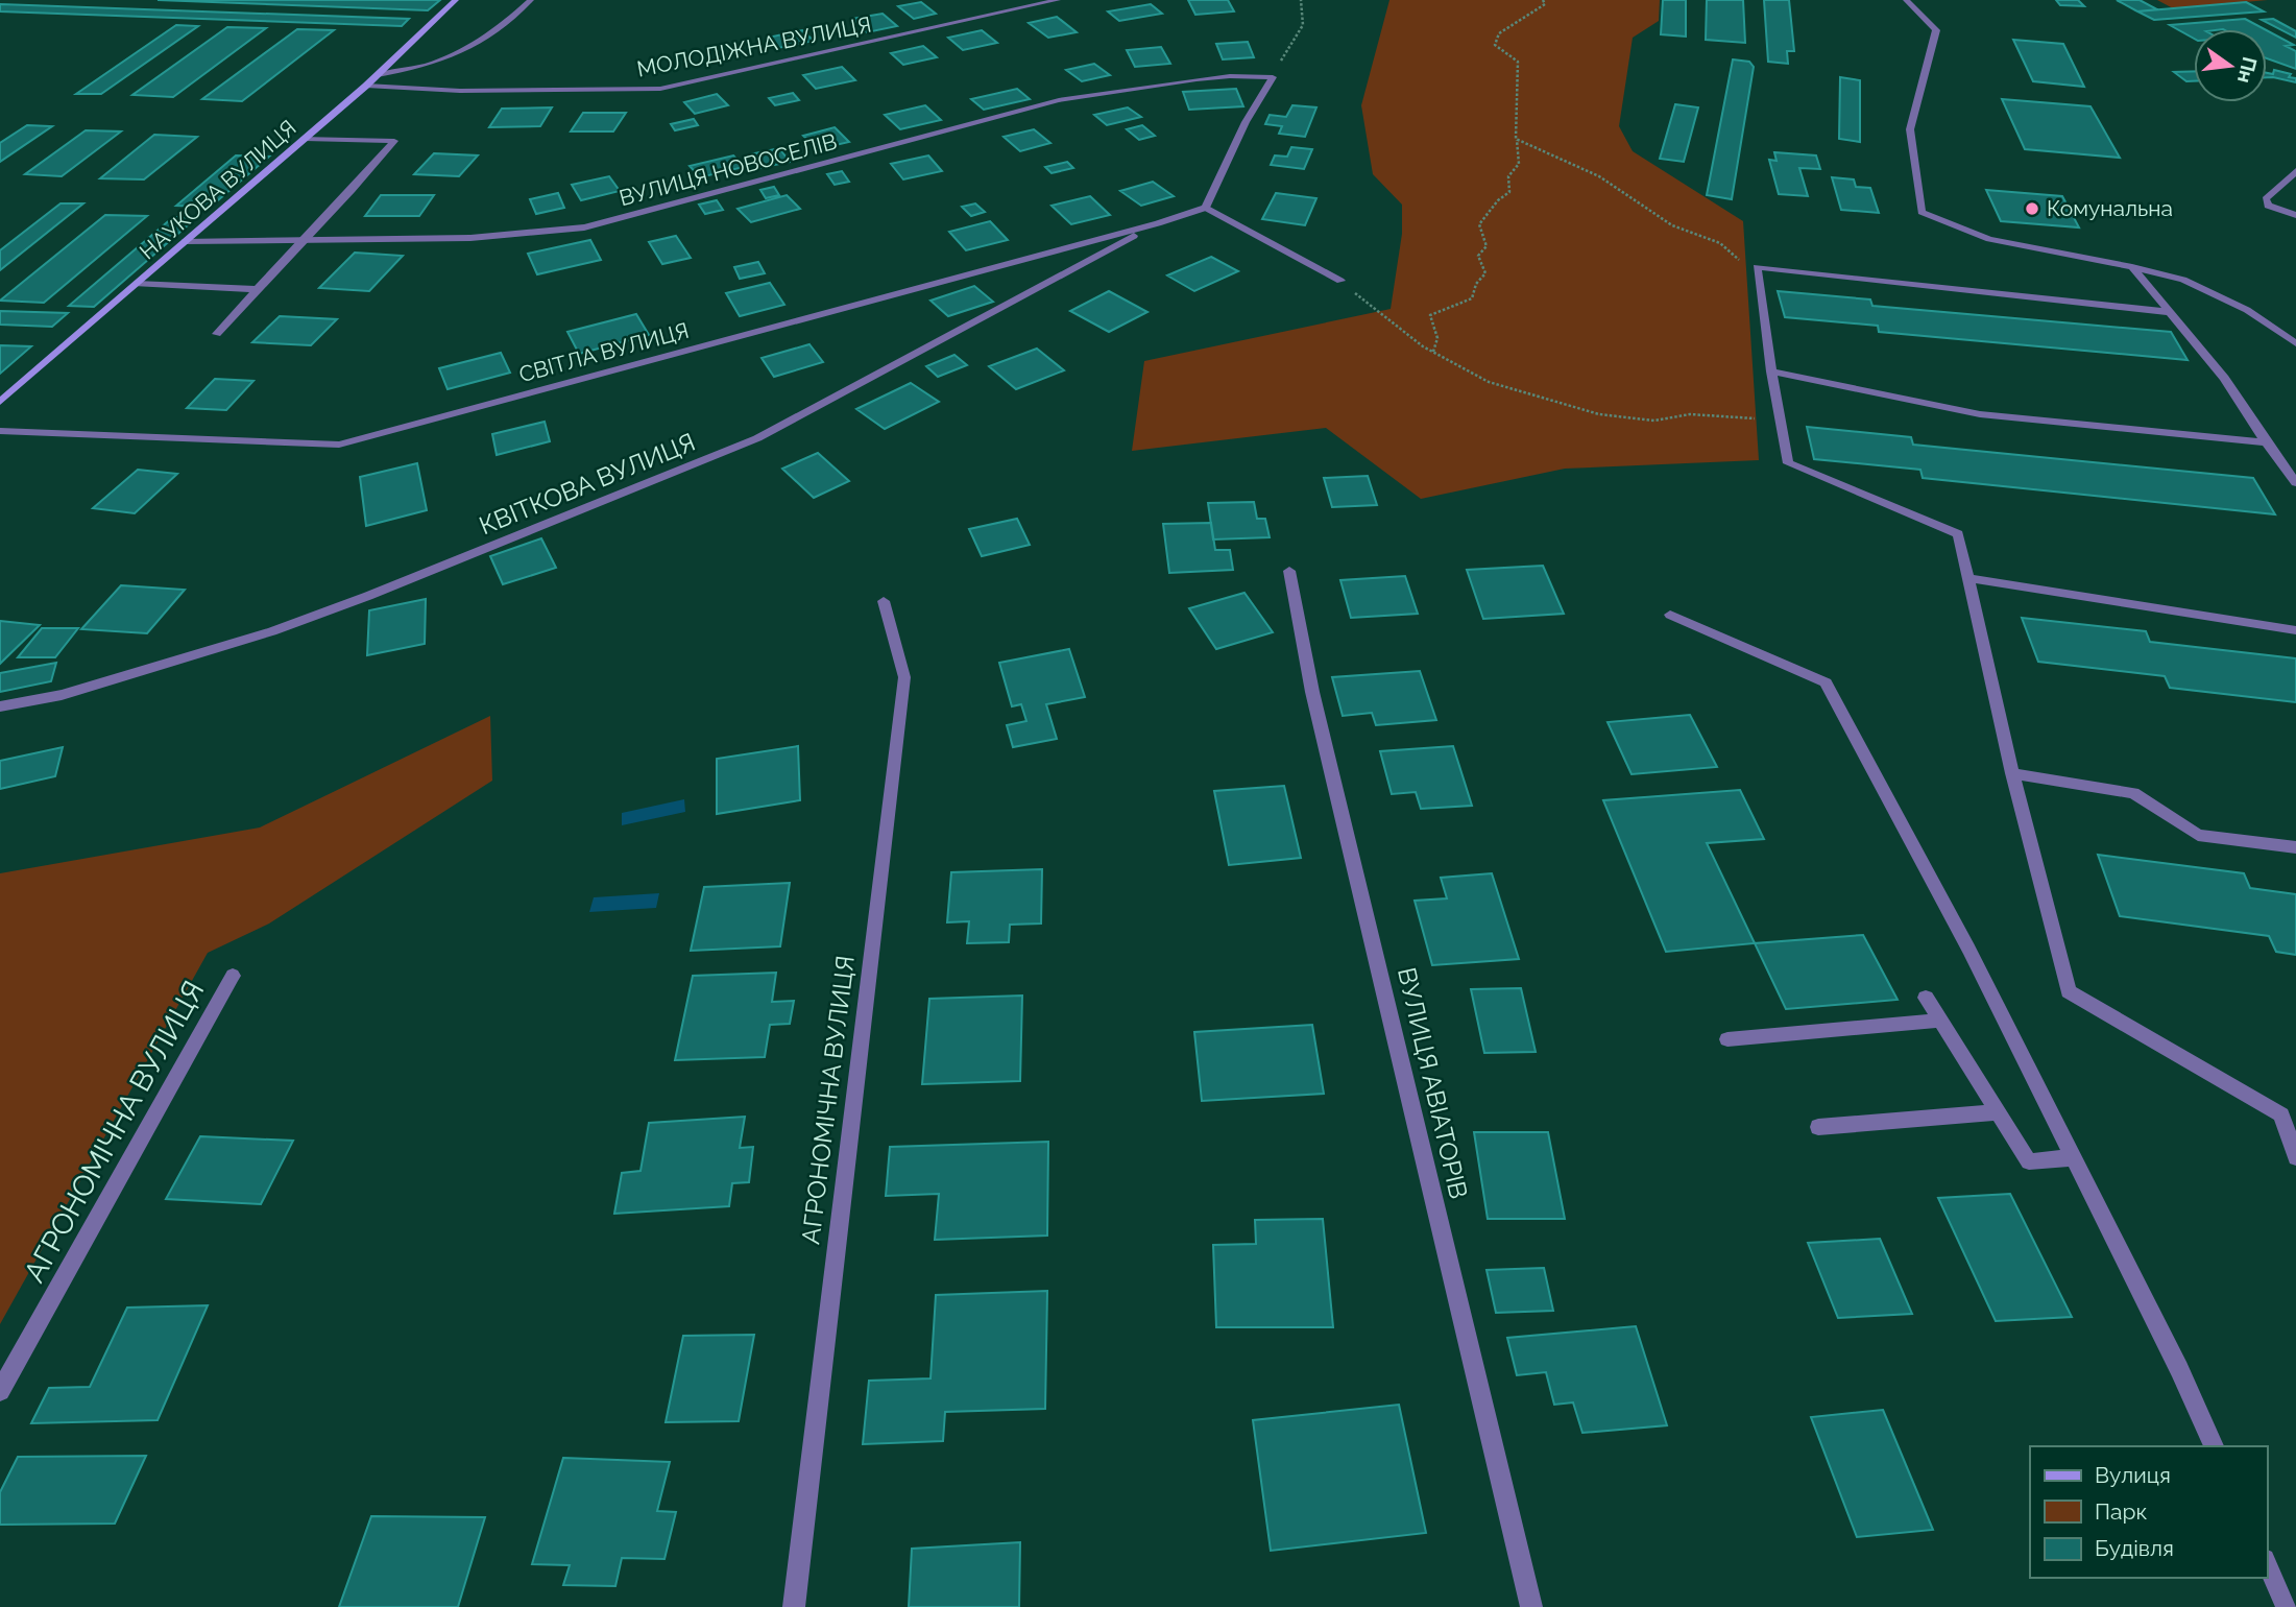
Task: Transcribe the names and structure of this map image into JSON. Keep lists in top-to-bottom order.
{
  "streets": {
    "street": [
      "МОЛОДІЖНА ВУЛИЦЯ",
      "ВУЛИЦЯ НОВОСЕЛІВ",
      "НАУКОВА ВУЛИЦЯ",
      "СВІТЛА ВУЛИЦЯ",
      "КВІТКОВА ВУЛИЦЯ",
      "ВУЛИЦЯ АВІАТОРІВ",
      "АГРОНОМІЧНА ВУЛИЦЯ"
    ]
  },
  "crossings": [
    ["МОЛОДІЖНА ВУЛИЦЯ", "НАУКОВА ВУЛИЦЯ"],
    ["ВУЛИЦЯ НОВОСЕЛІВ", "НАУКОВА ВУЛИЦЯ"],
    ["СВІТЛА ВУЛИЦЯ", "КВІТКОВА ВУЛИЦЯ"]
  ],
  "places": ["Комунальна"],
  "legend": ["Вулиця", "Парк", "Будівля"],
  "north": "right"
}
